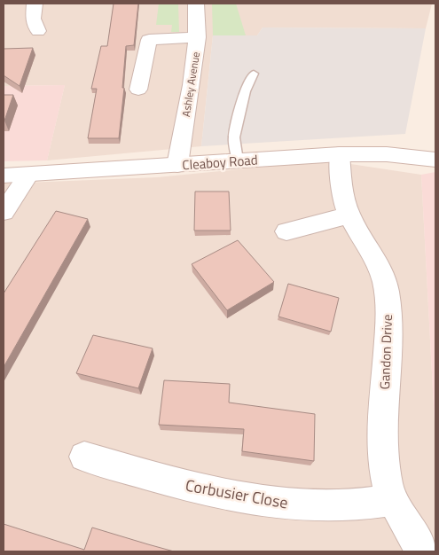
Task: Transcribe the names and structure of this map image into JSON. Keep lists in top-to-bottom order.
{
  "streets": {
    "street": [
      "Ashley Avenue",
      "Cleaboy Road",
      "Gandon Drive",
      "Corbusier Close"
    ]
  },
  "crossings": [
    ["Ashley Avenue", "Cleaboy Road"],
    ["Cleaboy Road", "Gandon Drive"],
    ["Gandon Drive", "Corbusier Close"]
  ]
}
